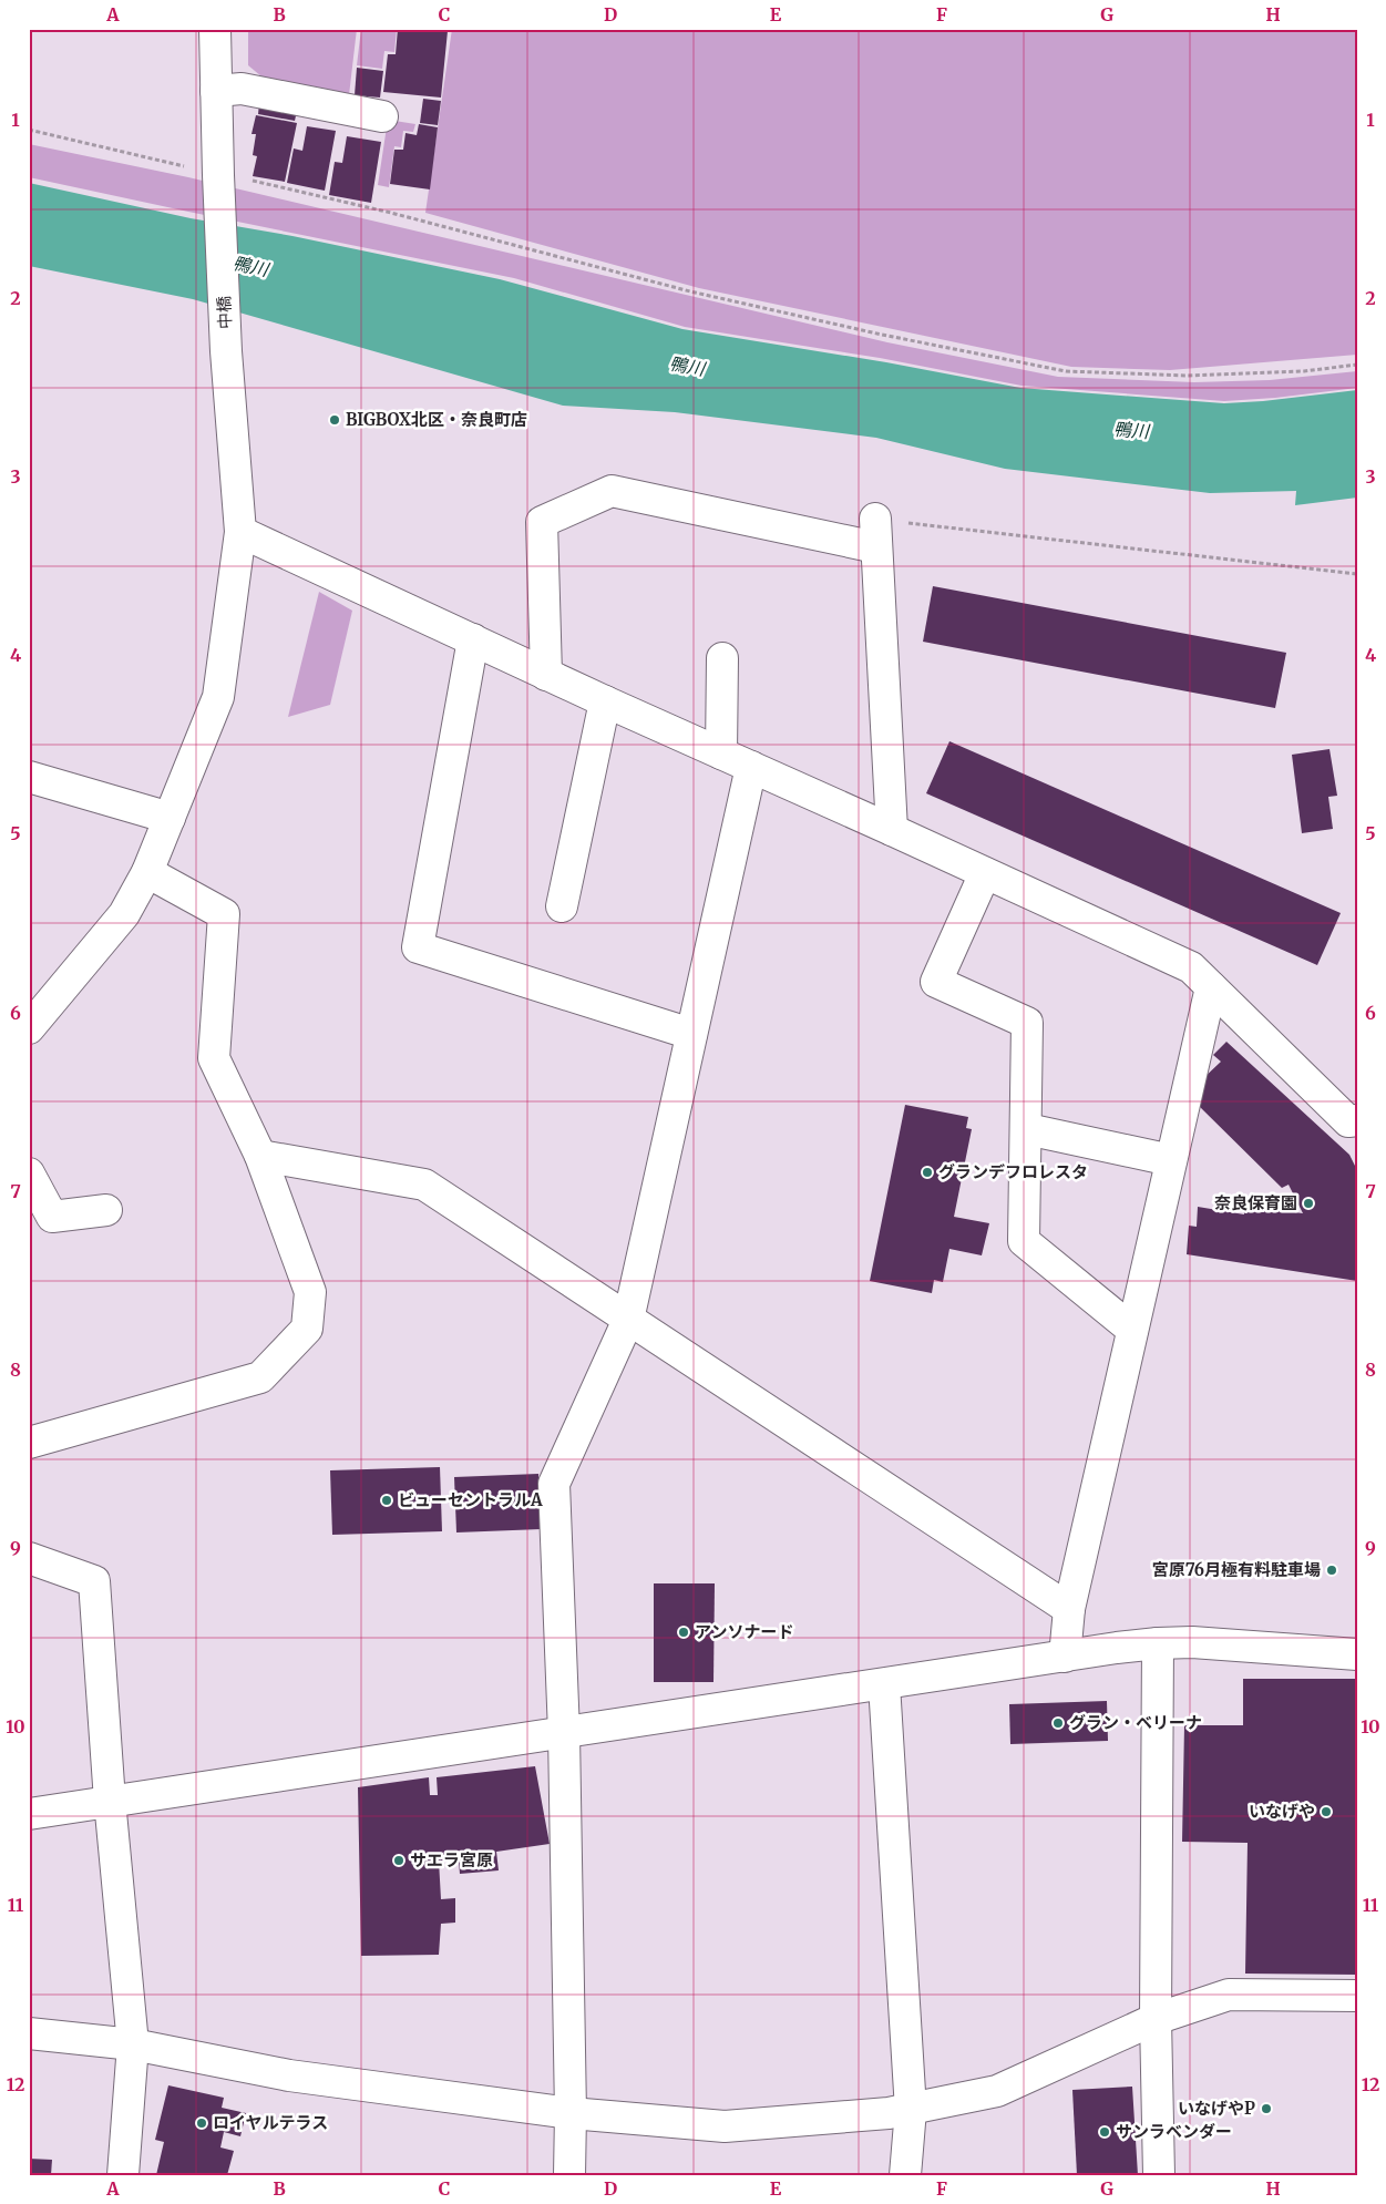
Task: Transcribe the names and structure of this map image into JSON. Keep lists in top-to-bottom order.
{
  "streets": {
    "street": ["中橋"]
  },
  "water": ["鴨川"],
  "places": [
    "BIGBOX北区・奈良町店",
    "グランデフロレスタ",
    "奈良保育園",
    "ビューセントラルA",
    "宮原76月極有料駐車場",
    "アンソナード",
    "グラン・ベリーナ",
    "いなげや",
    "サエラ宮原",
    "いなげやP",
    "ロイヤルテラス",
    "サンラベンダー"
  ],
  "grid": {
    "columns": [
      "A",
      "B",
      "C",
      "D",
      "E",
      "F",
      "G",
      "H"
    ],
    "rows": [
      "1",
      "2",
      "3",
      "4",
      "5",
      "6",
      "7",
      "8",
      "9",
      "10",
      "11",
      "12"
    ]
  }
}
